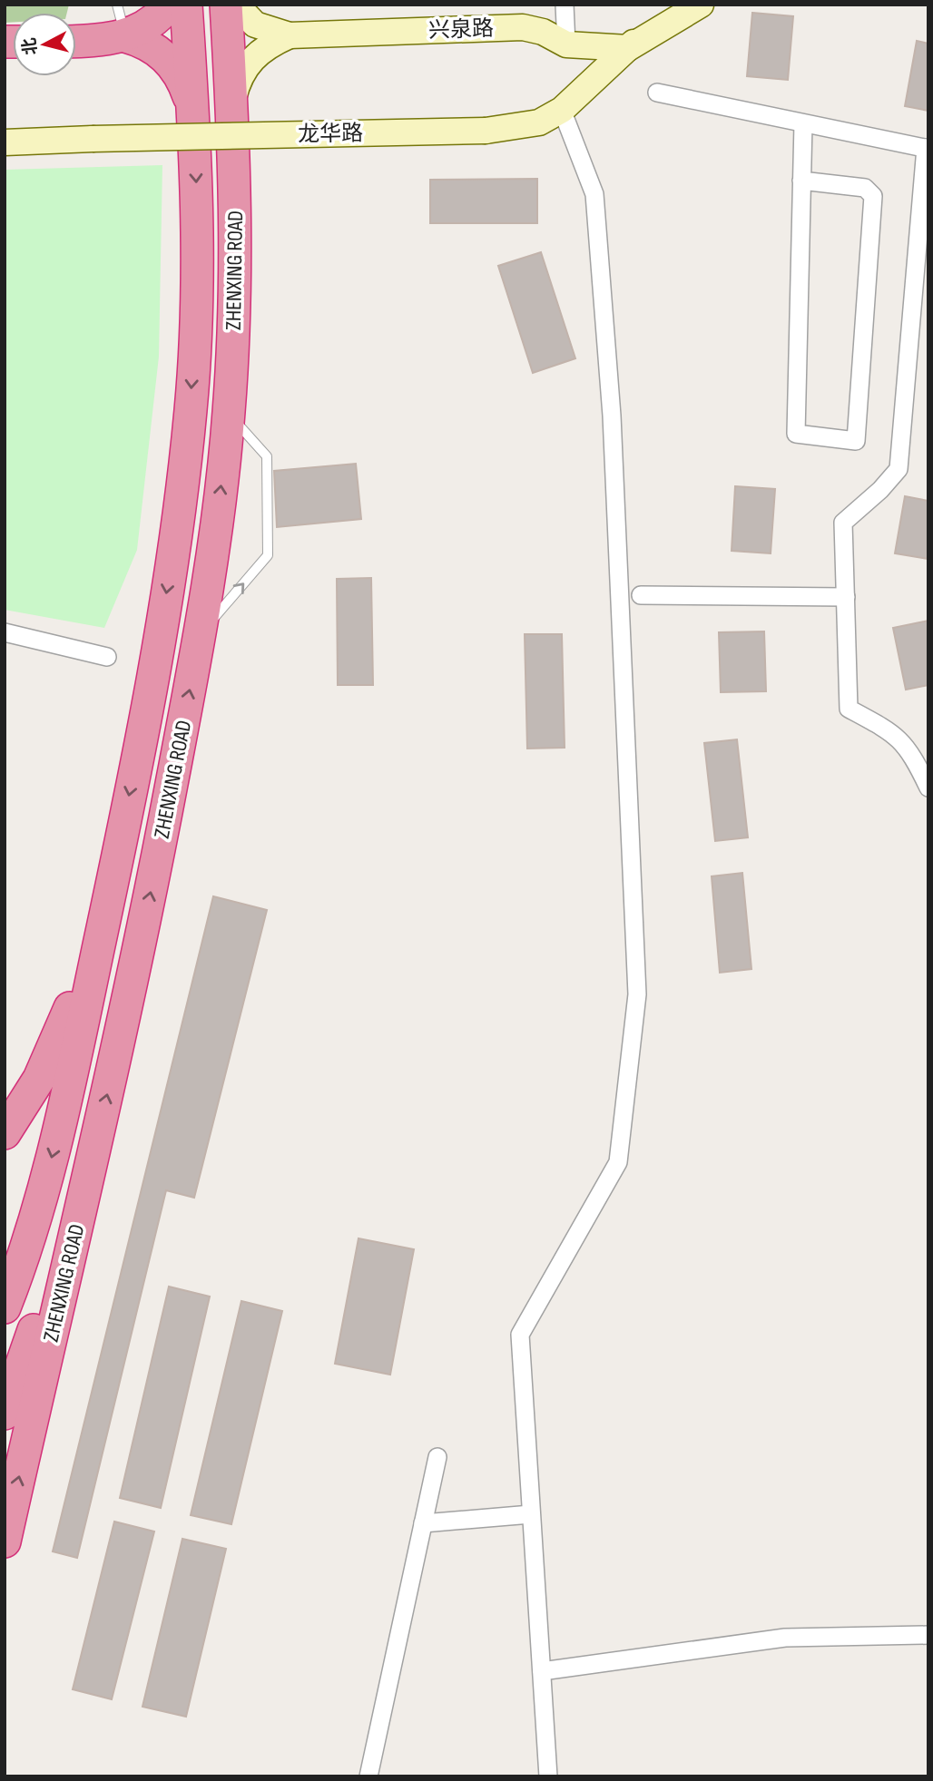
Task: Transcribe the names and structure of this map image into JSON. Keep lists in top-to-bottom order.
{
  "streets": {
    "highway": ["ZHENXING ROAD"],
    "street": ["兴泉路", "龙华路"]
  },
  "crossings": [
    ["兴泉路", "龙华路"]
  ],
  "north": "left"
}
